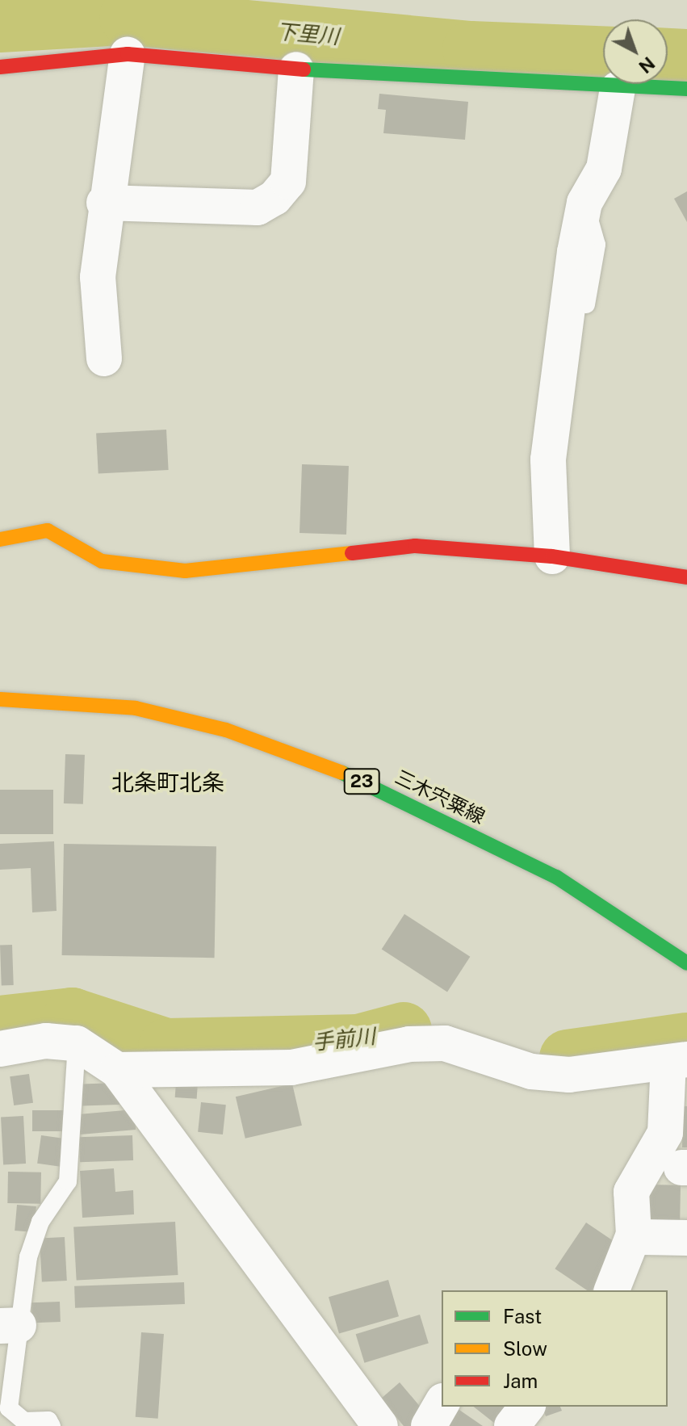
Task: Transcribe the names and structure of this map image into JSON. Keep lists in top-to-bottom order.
{
  "streets": {
    "street": ["23", "三木宍粟線"]
  },
  "districts": ["北条町北条"],
  "water": ["下里川", "手前川"],
  "legend": ["Fast", "Slow", "Jam"],
  "north": "bottom right"
}
